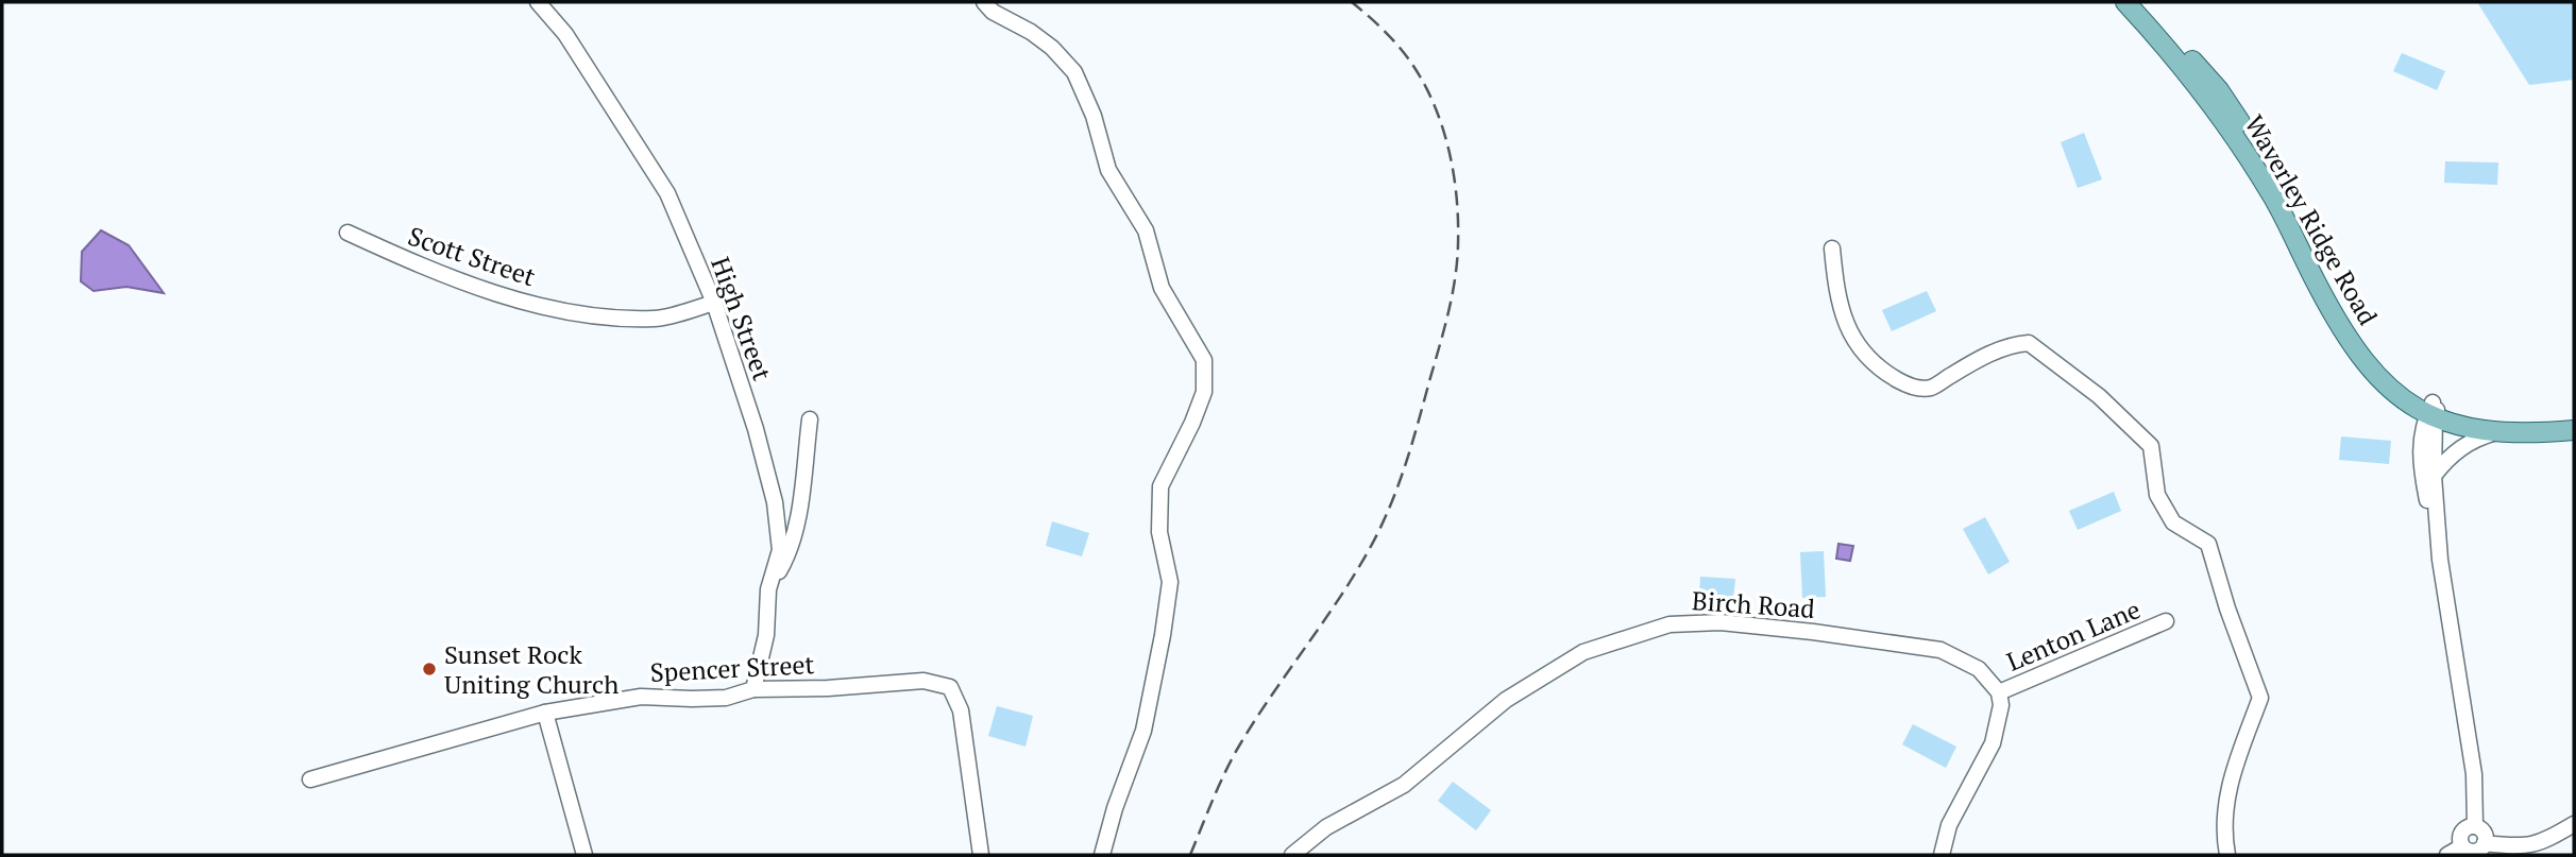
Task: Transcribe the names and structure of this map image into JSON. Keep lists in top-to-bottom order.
{
  "streets": {
    "main road": ["Waverley Ridge Road"],
    "street": [
      "Scott Street",
      "High Street",
      "Birch Road",
      "Lenton Lane",
      "Spencer Street"
    ]
  },
  "crossings": [
    ["Scott Street", "High Street"],
    ["High Street", "Spencer Street"],
    ["Birch Road", "Lenton Lane"]
  ],
  "places": ["Sunset Rock Uniting Church"]
}
